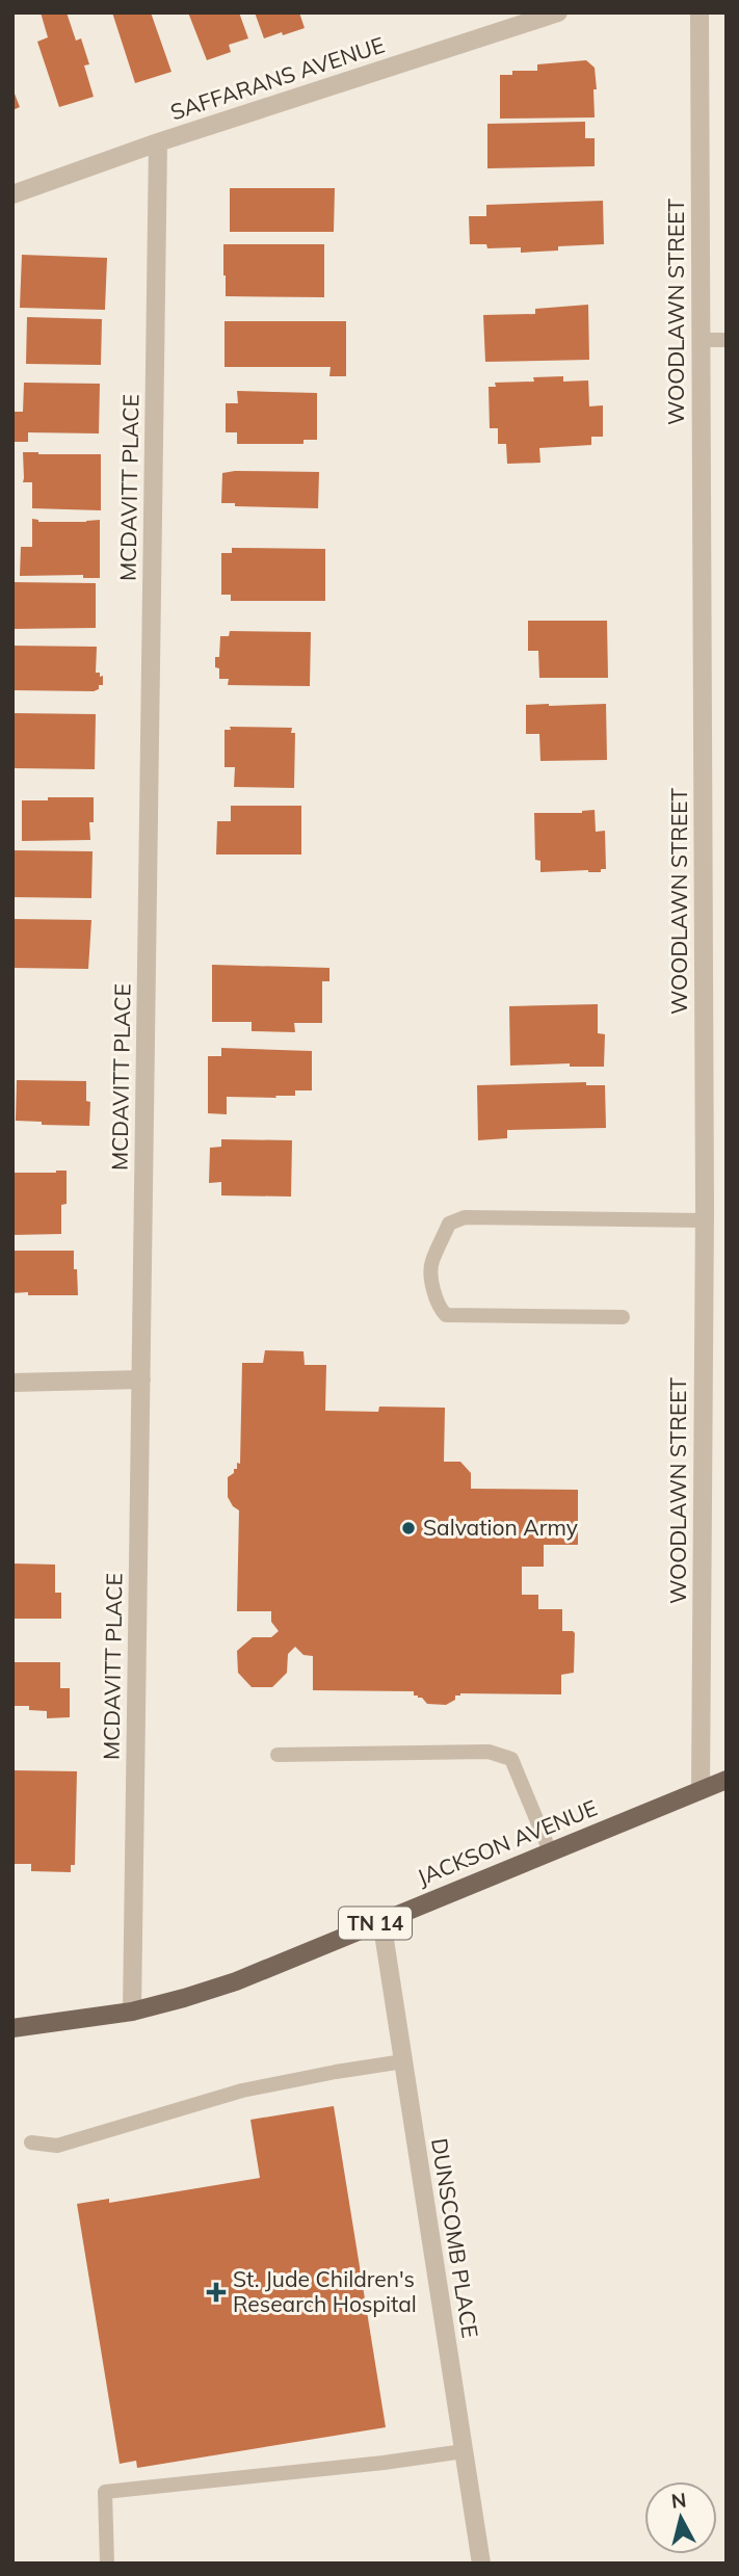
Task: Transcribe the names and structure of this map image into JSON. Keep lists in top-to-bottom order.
{
  "streets": {
    "main road": ["JACKSON AVENUE", "TN 14"],
    "street": [
      "SAFFARANS AVENUE",
      "WOODLAWN STREET",
      "MCDAVITT PLACE",
      "DUNSCOMB PLACE"
    ]
  },
  "crossings": [
    ["SAFFARANS AVENUE", "MCDAVITT PLACE"],
    ["WOODLAWN STREET", "JACKSON AVENUE"],
    ["MCDAVITT PLACE", "JACKSON AVENUE"],
    ["JACKSON AVENUE", "DUNSCOMB PLACE"]
  ],
  "places": {
    "other": ["Salvation Army"],
    "health": ["St. Jude Children's Research Hospital"]
  },
  "north": "top"
}
